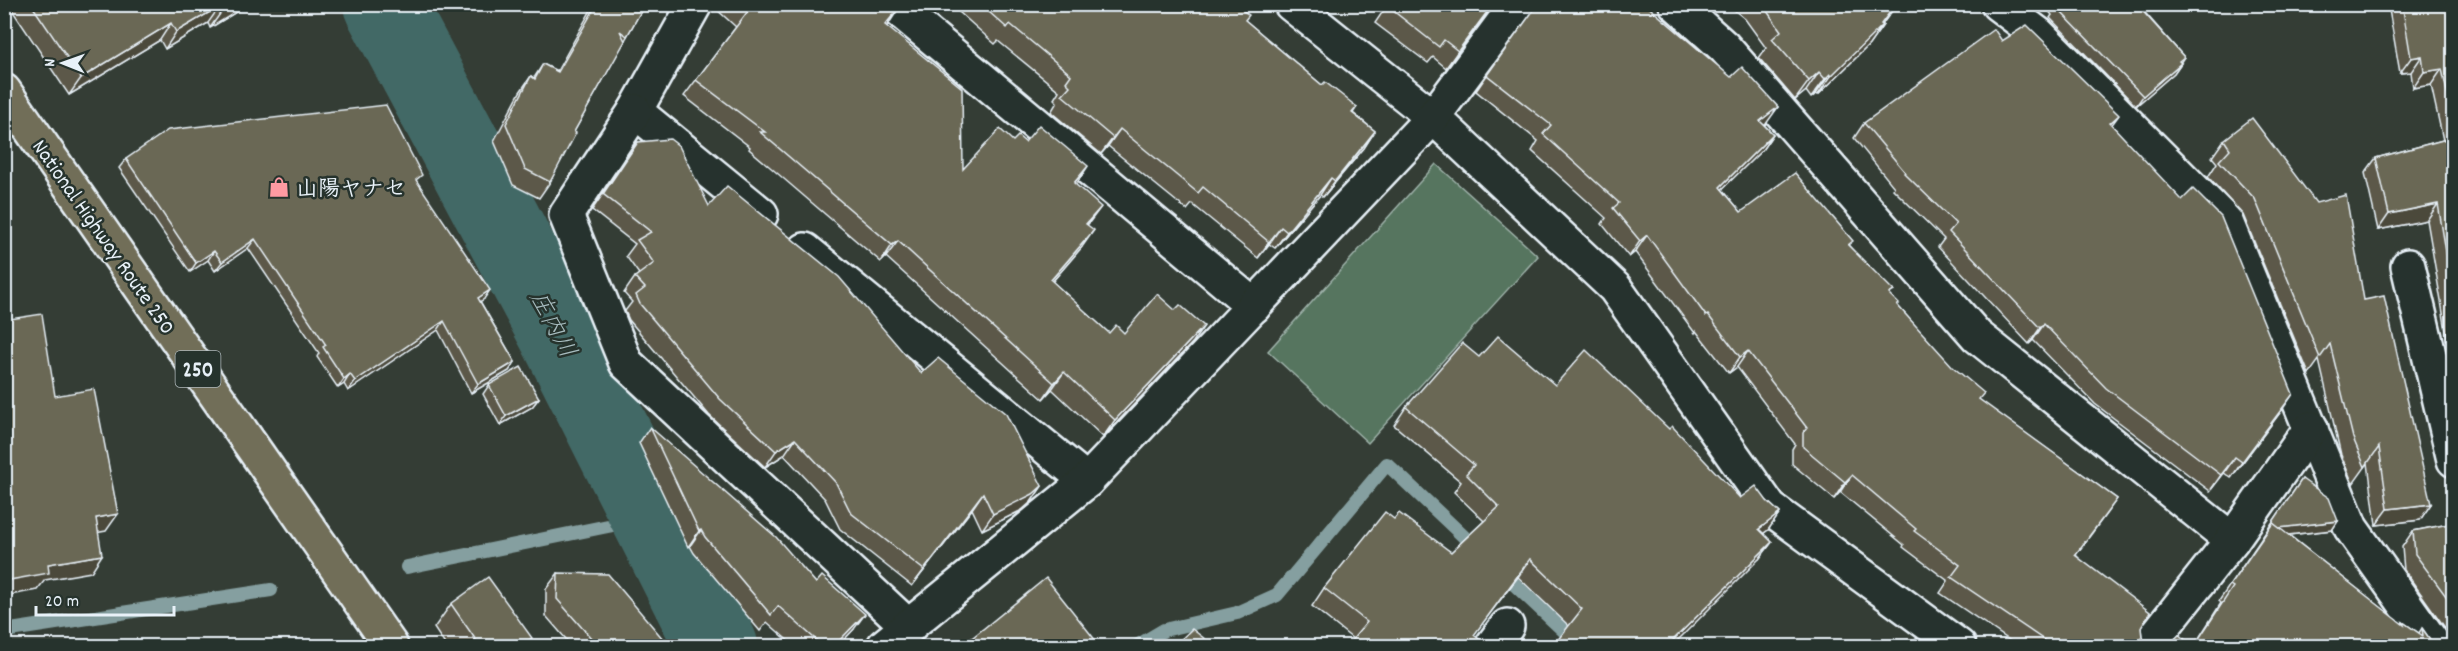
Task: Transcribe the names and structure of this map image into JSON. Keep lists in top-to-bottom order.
{
  "streets": {
    "highway": ["National Highway Route 250", "250"]
  },
  "water": ["庄内川"],
  "places": {
    "shop": ["山陽ヤナセ"]
  },
  "scale_bar": "20 m",
  "north": "left"
}
